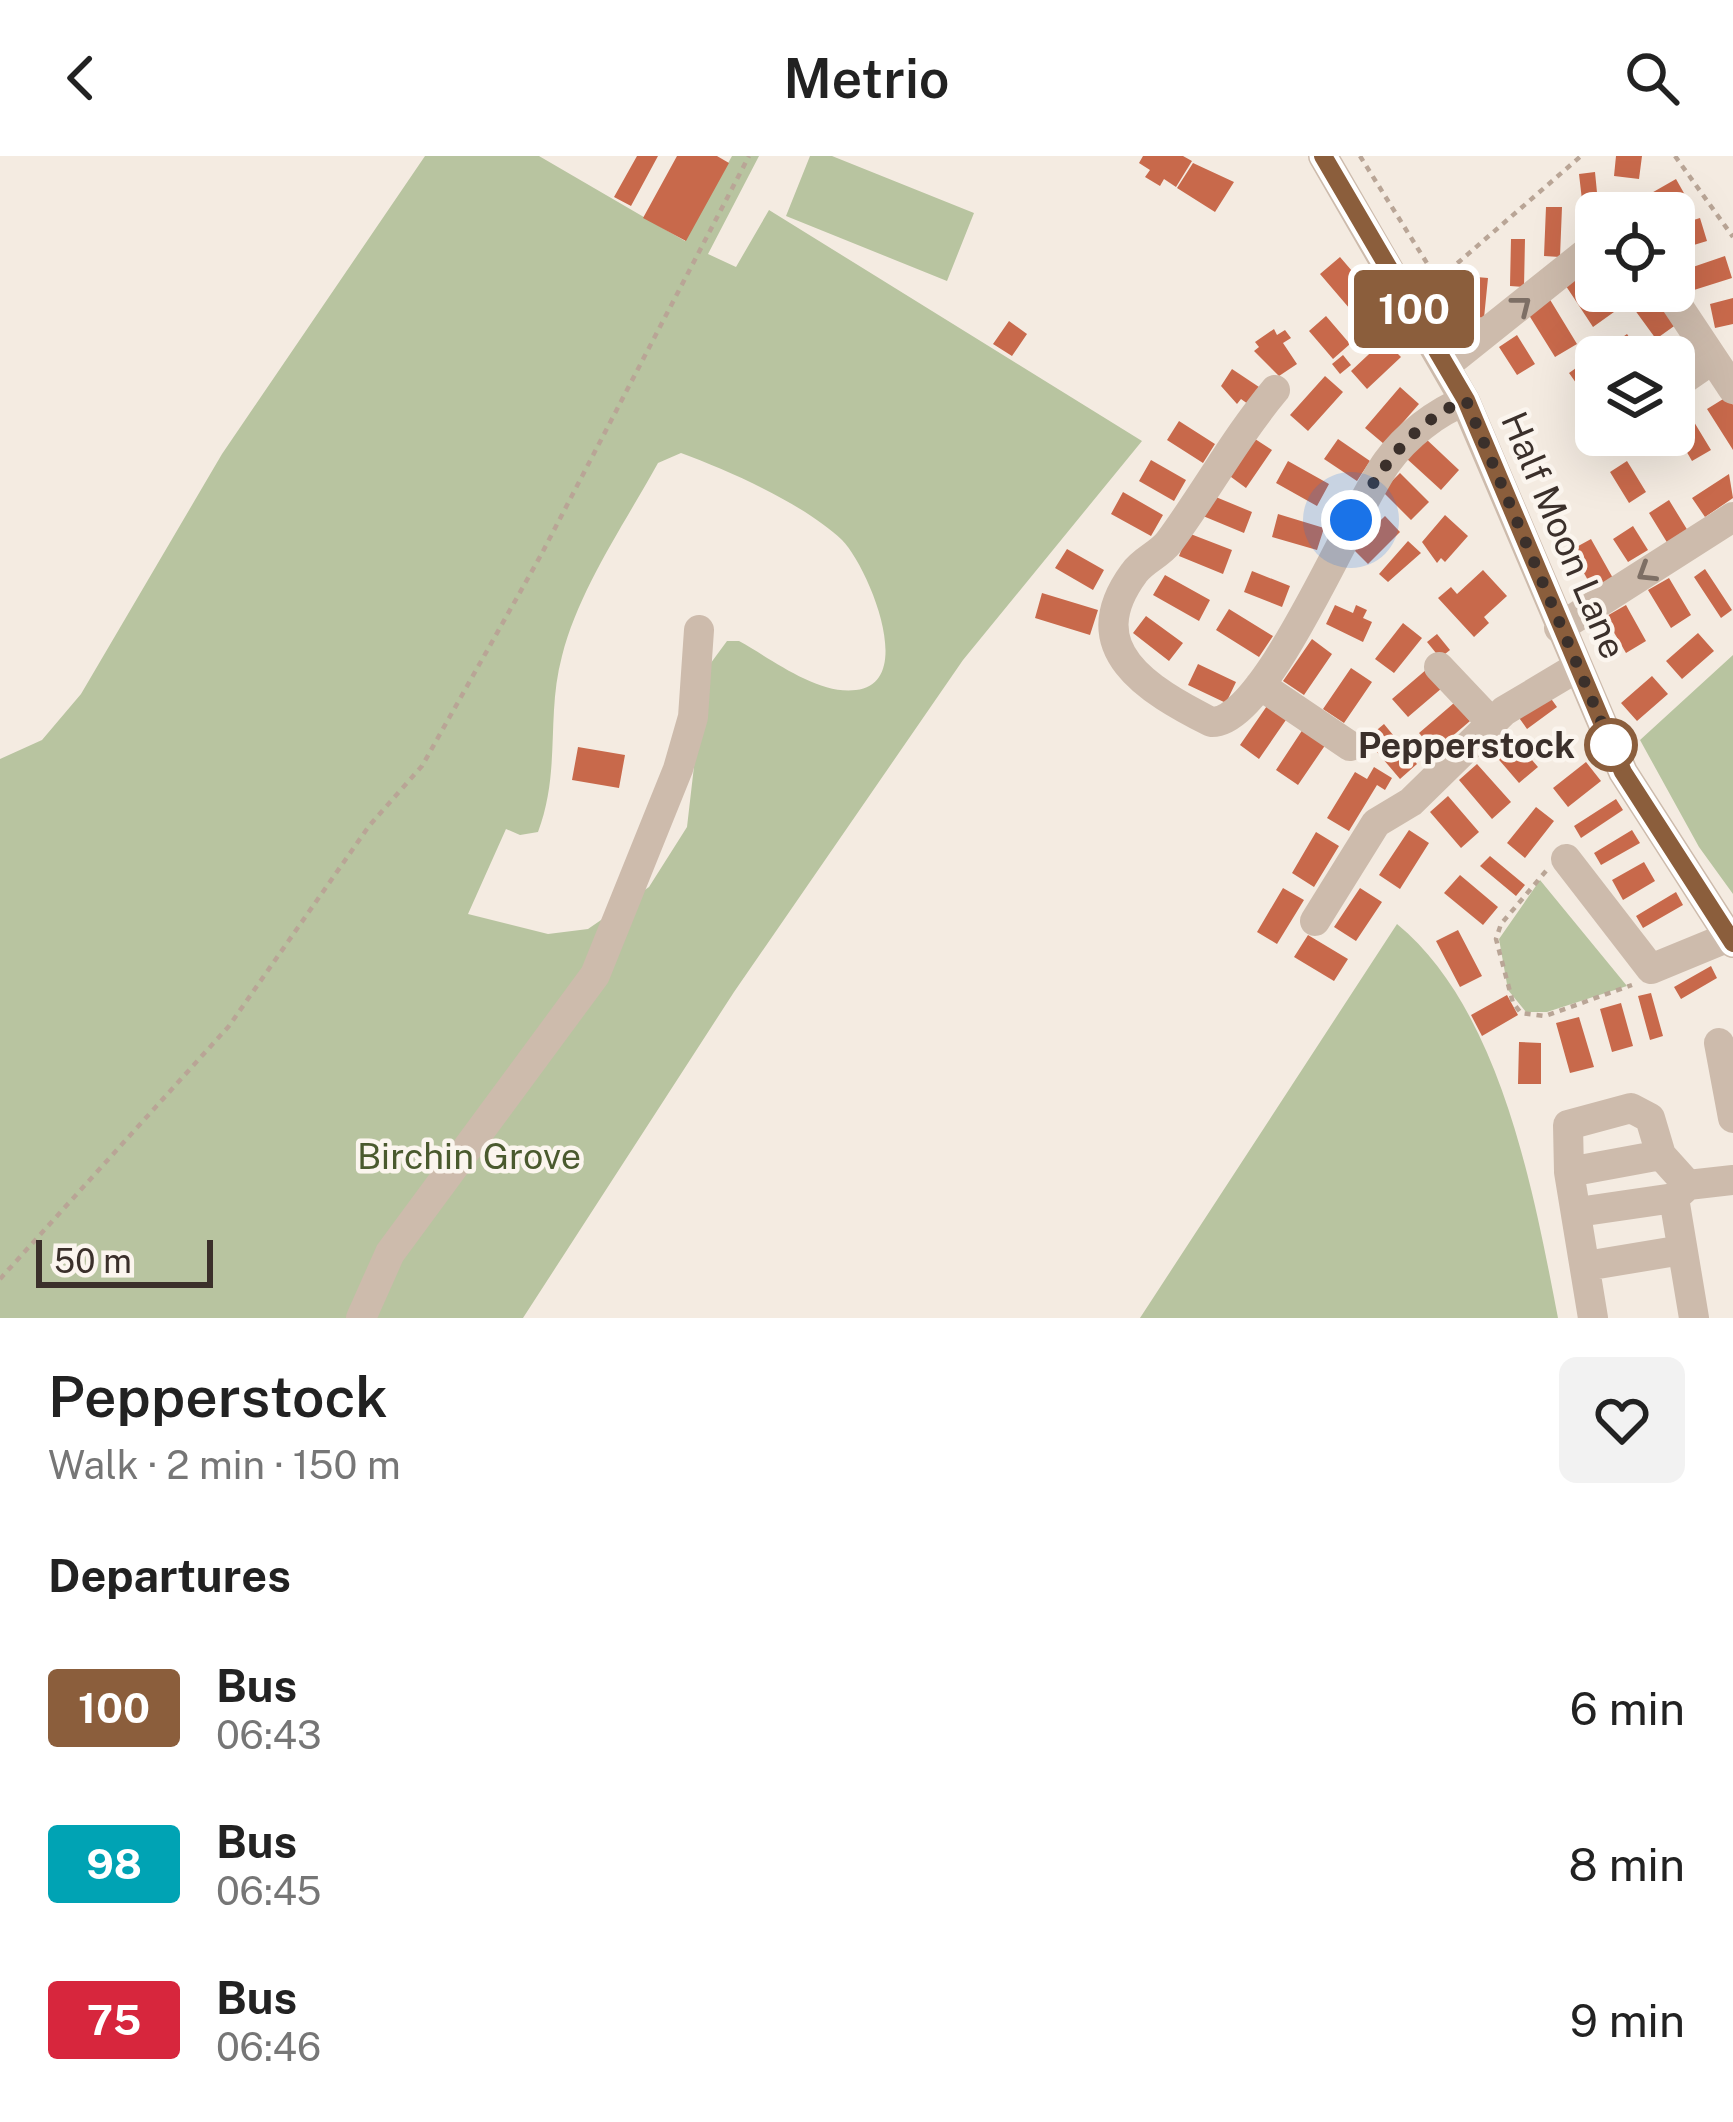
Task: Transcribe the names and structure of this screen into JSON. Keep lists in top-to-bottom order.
{
  "streets": {
    "street": ["Half Moon Lane"]
  },
  "parks": ["Birchin Grove"],
  "places": ["Pepperstock"],
  "lines": ["bus line 100"],
  "scale_bar": "50 m",
  "page": {
    "header": "Metrio",
    "on_map": "100",
    "scale": "50 m",
    "heading": [
      ["Pepperstock", "Walk · 2 min · 150 m"],
      "Departures"
    ],
    "list": [
      {
        "mark": "100",
        "name": "Bus",
        "note": "06:43",
        "value": "6 min"
      },
      {
        "mark": "98",
        "name": "Bus",
        "note": "06:45",
        "value": "8 min"
      },
      {
        "mark": "75",
        "name": "Bus",
        "note": "06:46",
        "value": "9 min"
      }
    ]
  }
}
